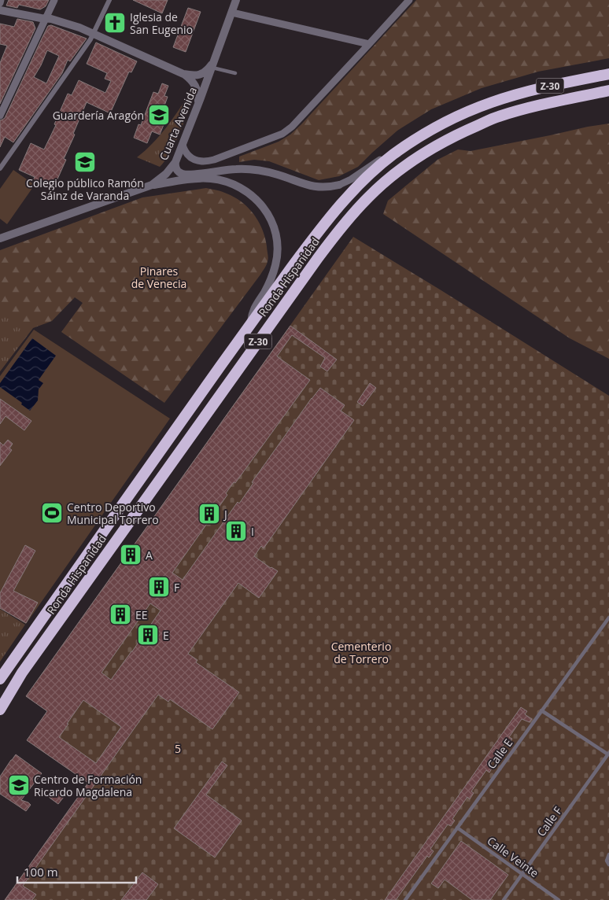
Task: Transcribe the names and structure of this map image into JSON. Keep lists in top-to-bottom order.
{
  "streets": {
    "highway": ["Z-30", "Ronda Hispanidad"],
    "street": ["Cuarta Avenida"],
    "lane": ["Calle E", "Calle F", "Calle Veinte"]
  },
  "crossings": [
    ["Calle E", "Calle Veinte"],
    ["Calle F", "Calle Veinte"]
  ],
  "parks": ["Pinares de Venecia", "Cementerio de Torrero", "5"],
  "places": {
    "church": ["Iglesia de San Eugenio"],
    "school or university": ["Guardería Aragón", "Colegio público Ramón Sáinz de Varanda", "Centro de Formación Ricardo Magdalena"],
    "sports": ["Centro Deportivo Municipal Torrero"],
    "building": [
      "J",
      "I",
      "A",
      "F",
      "EE",
      "E"
    ]
  },
  "scale_bar": "100 m"
}
